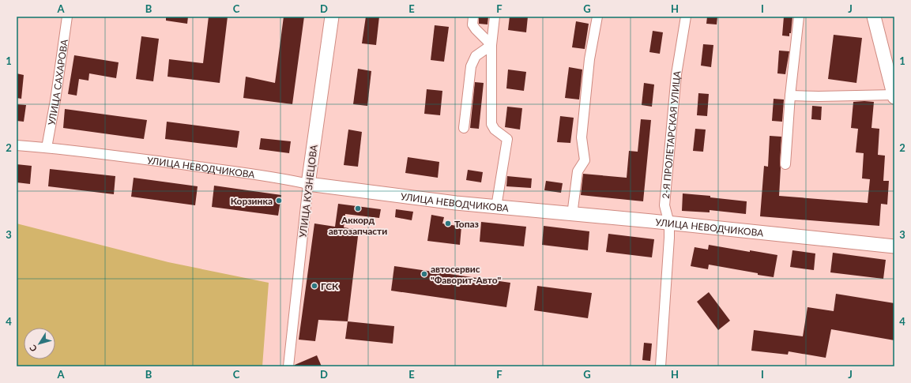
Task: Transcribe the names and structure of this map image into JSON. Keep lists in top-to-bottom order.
{
  "streets": {
    "main road": ["УЛИЦА НЕВОДЧИКОВА", "УЛИЦА КУЗНЕЦОВА"],
    "street": ["УЛИЦА САХАРОВА", "2-Я ПРОЛЕТАРСКАЯ УЛИЦА"]
  },
  "crossings": [
    ["УЛИЦА САХАРОВА", "УЛИЦА НЕВОДЧИКОВА"],
    ["2-Я ПРОЛЕТАРСКАЯ УЛИЦА", "УЛИЦА НЕВОДЧИКОВА"],
    ["УЛИЦА НЕВОДЧИКОВА", "УЛИЦА КУЗНЕЦОВА"]
  ],
  "places": [
    "Корзинка",
    "Аккорд автозапчасти",
    "Топаз",
    "автосервис \"Фаворит-Авто\"",
    "ГСК"
  ],
  "north": "bottom left",
  "grid": {
    "columns": [
      "A",
      "B",
      "C",
      "D",
      "E",
      "F",
      "G",
      "H",
      "I",
      "J"
    ],
    "rows": [
      "1",
      "2",
      "3",
      "4"
    ]
  }
}
